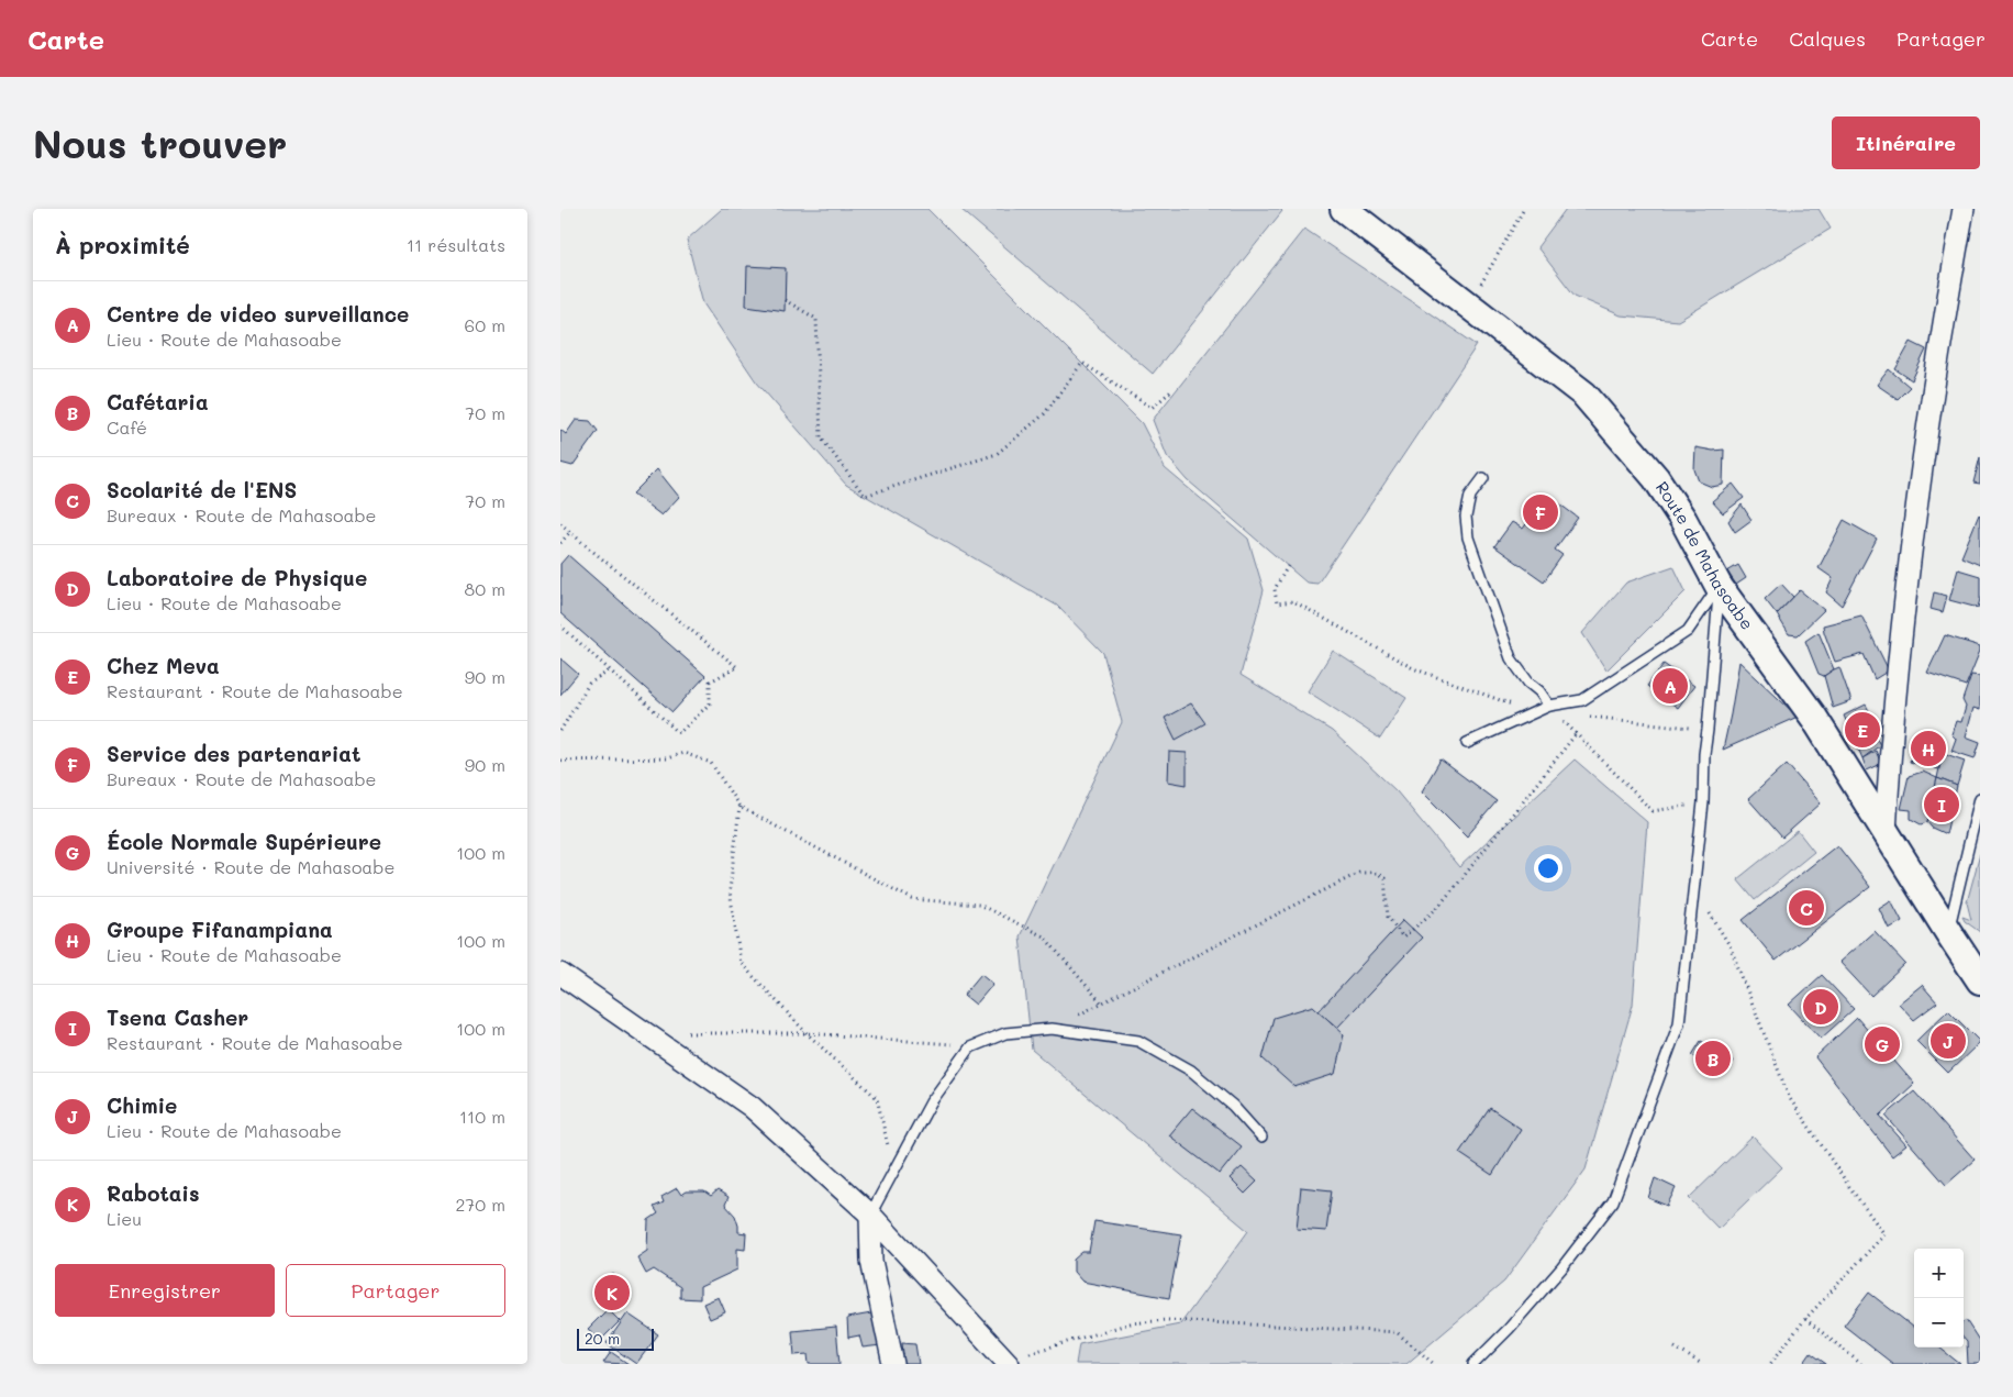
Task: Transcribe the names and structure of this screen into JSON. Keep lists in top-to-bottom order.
{
  "streets": {
    "street": ["Route de Mahasoabe"]
  },
  "scale_bar": "20 m",
  "page": {
    "header": "Carte",
    "nav": ["Carte", "Calques", "Partager"],
    "buttons": [
      "Itinéraire",
      ["Enregistrer", "Partager"]
    ],
    "title": "Nous trouver",
    "heading": ["À proximité", "11 résultats"],
    "list": [
      {
        "mark": "A",
        "name": "Centre de video surveillance",
        "note": "Lieu · Route de Mahasoabe",
        "value": "60 m"
      },
      {
        "mark": "B",
        "name": "Cafétaria",
        "note": "Café",
        "value": "70 m"
      },
      {
        "mark": "C",
        "name": "Scolarité de l'ENS",
        "note": "Bureaux · Route de Mahasoabe",
        "value": "70 m"
      },
      {
        "mark": "D",
        "name": "Laboratoire de Physique",
        "note": "Lieu · Route de Mahasoabe",
        "value": "80 m"
      },
      {
        "mark": "E",
        "name": "Chez Meva",
        "note": "Restaurant · Route de Mahasoabe",
        "value": "90 m"
      },
      {
        "mark": "F",
        "name": "Service des partenariat",
        "note": "Bureaux · Route de Mahasoabe",
        "value": "90 m"
      },
      {
        "mark": "G",
        "name": "École Normale Supérieure",
        "note": "Université · Route de Mahasoabe",
        "value": "100 m"
      },
      {
        "mark": "H",
        "name": "Groupe Fifanampiana",
        "note": "Lieu · Route de Mahasoabe",
        "value": "100 m"
      },
      {
        "mark": "I",
        "name": "Tsena Casher",
        "note": "Restaurant · Route de Mahasoabe",
        "value": "100 m"
      },
      {
        "mark": "J",
        "name": "Chimie",
        "note": "Lieu · Route de Mahasoabe",
        "value": "110 m"
      },
      {
        "mark": "K",
        "name": "Rabotais",
        "note": "Lieu",
        "value": "270 m"
      }
    ],
    "pins": [
      "F",
      "A",
      "E",
      "H",
      "I",
      "C",
      "D",
      "J",
      "G",
      "B",
      "K"
    ],
    "map_buttons": ["+", "−"],
    "scale": "20 m"
  }
}
